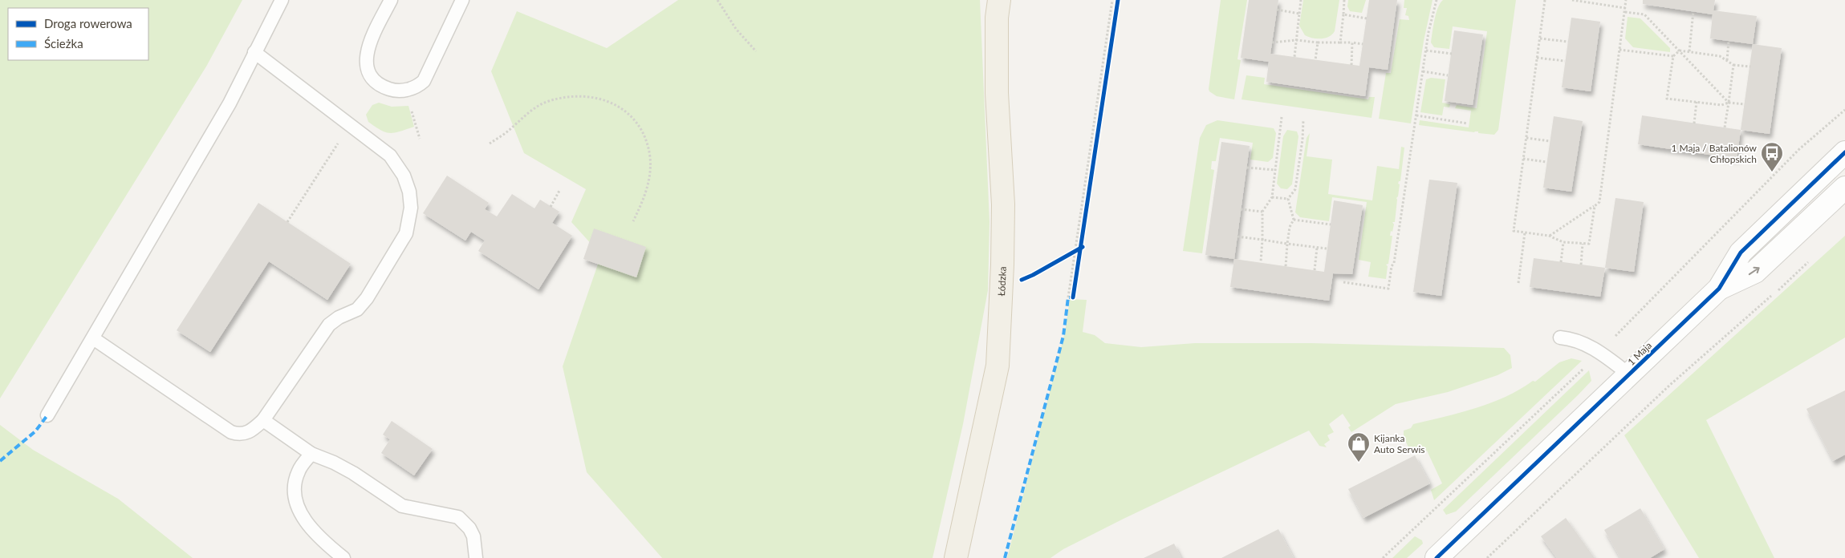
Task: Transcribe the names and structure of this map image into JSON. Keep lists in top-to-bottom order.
{
  "streets": {
    "main road": ["Łódzka"],
    "street": ["1 Maja"]
  },
  "places": {
    "bus stop": ["1 Maja / Batalionów Chłopskich"],
    "shop": ["Kijanka Auto Serwis"]
  },
  "legend": ["Droga rowerowa", "Ścieżka"]
}
